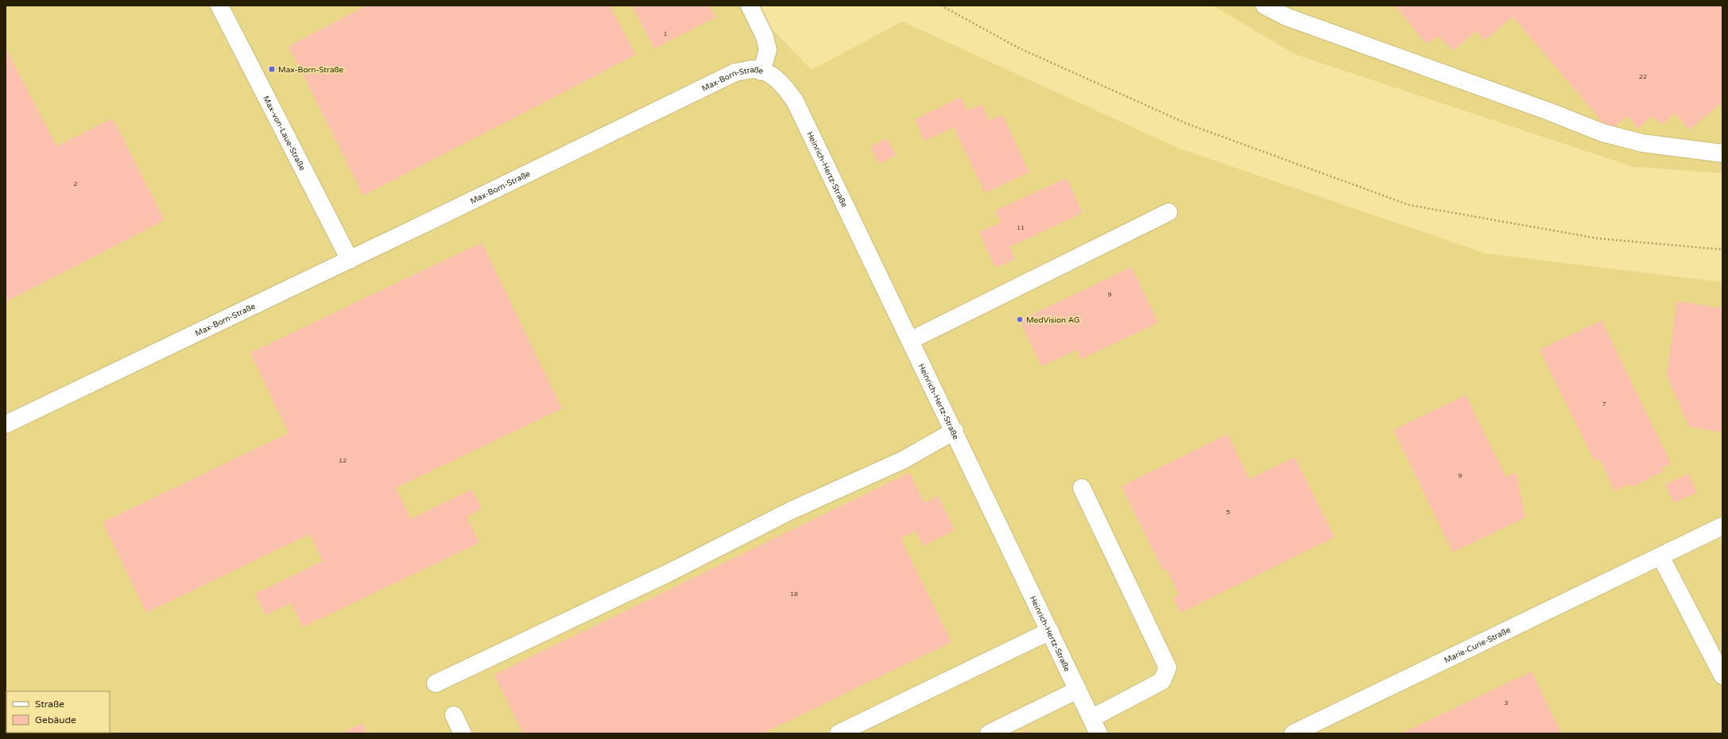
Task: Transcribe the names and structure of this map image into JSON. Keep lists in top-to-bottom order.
{
  "streets": {
    "street": [
      "Max-Born-Straße",
      "Max-von-Laue-Straße",
      "Heinrich-Hertz-Straße",
      "Marie-Curie-Straße"
    ]
  },
  "crossings": [
    ["Max-Born-Straße", "Max-von-Laue-Straße"],
    ["Max-Born-Straße", "Heinrich-Hertz-Straße"]
  ],
  "places": {
    "transit": ["Max-Born-Straße"],
    "other": ["MedVision AG"]
  },
  "house_numbers": [
    "1",
    "22",
    "2",
    "11",
    "9",
    "7",
    "12",
    "9",
    "5",
    "18",
    "3"
  ],
  "legend": ["Straße", "Gebäude"]
}
